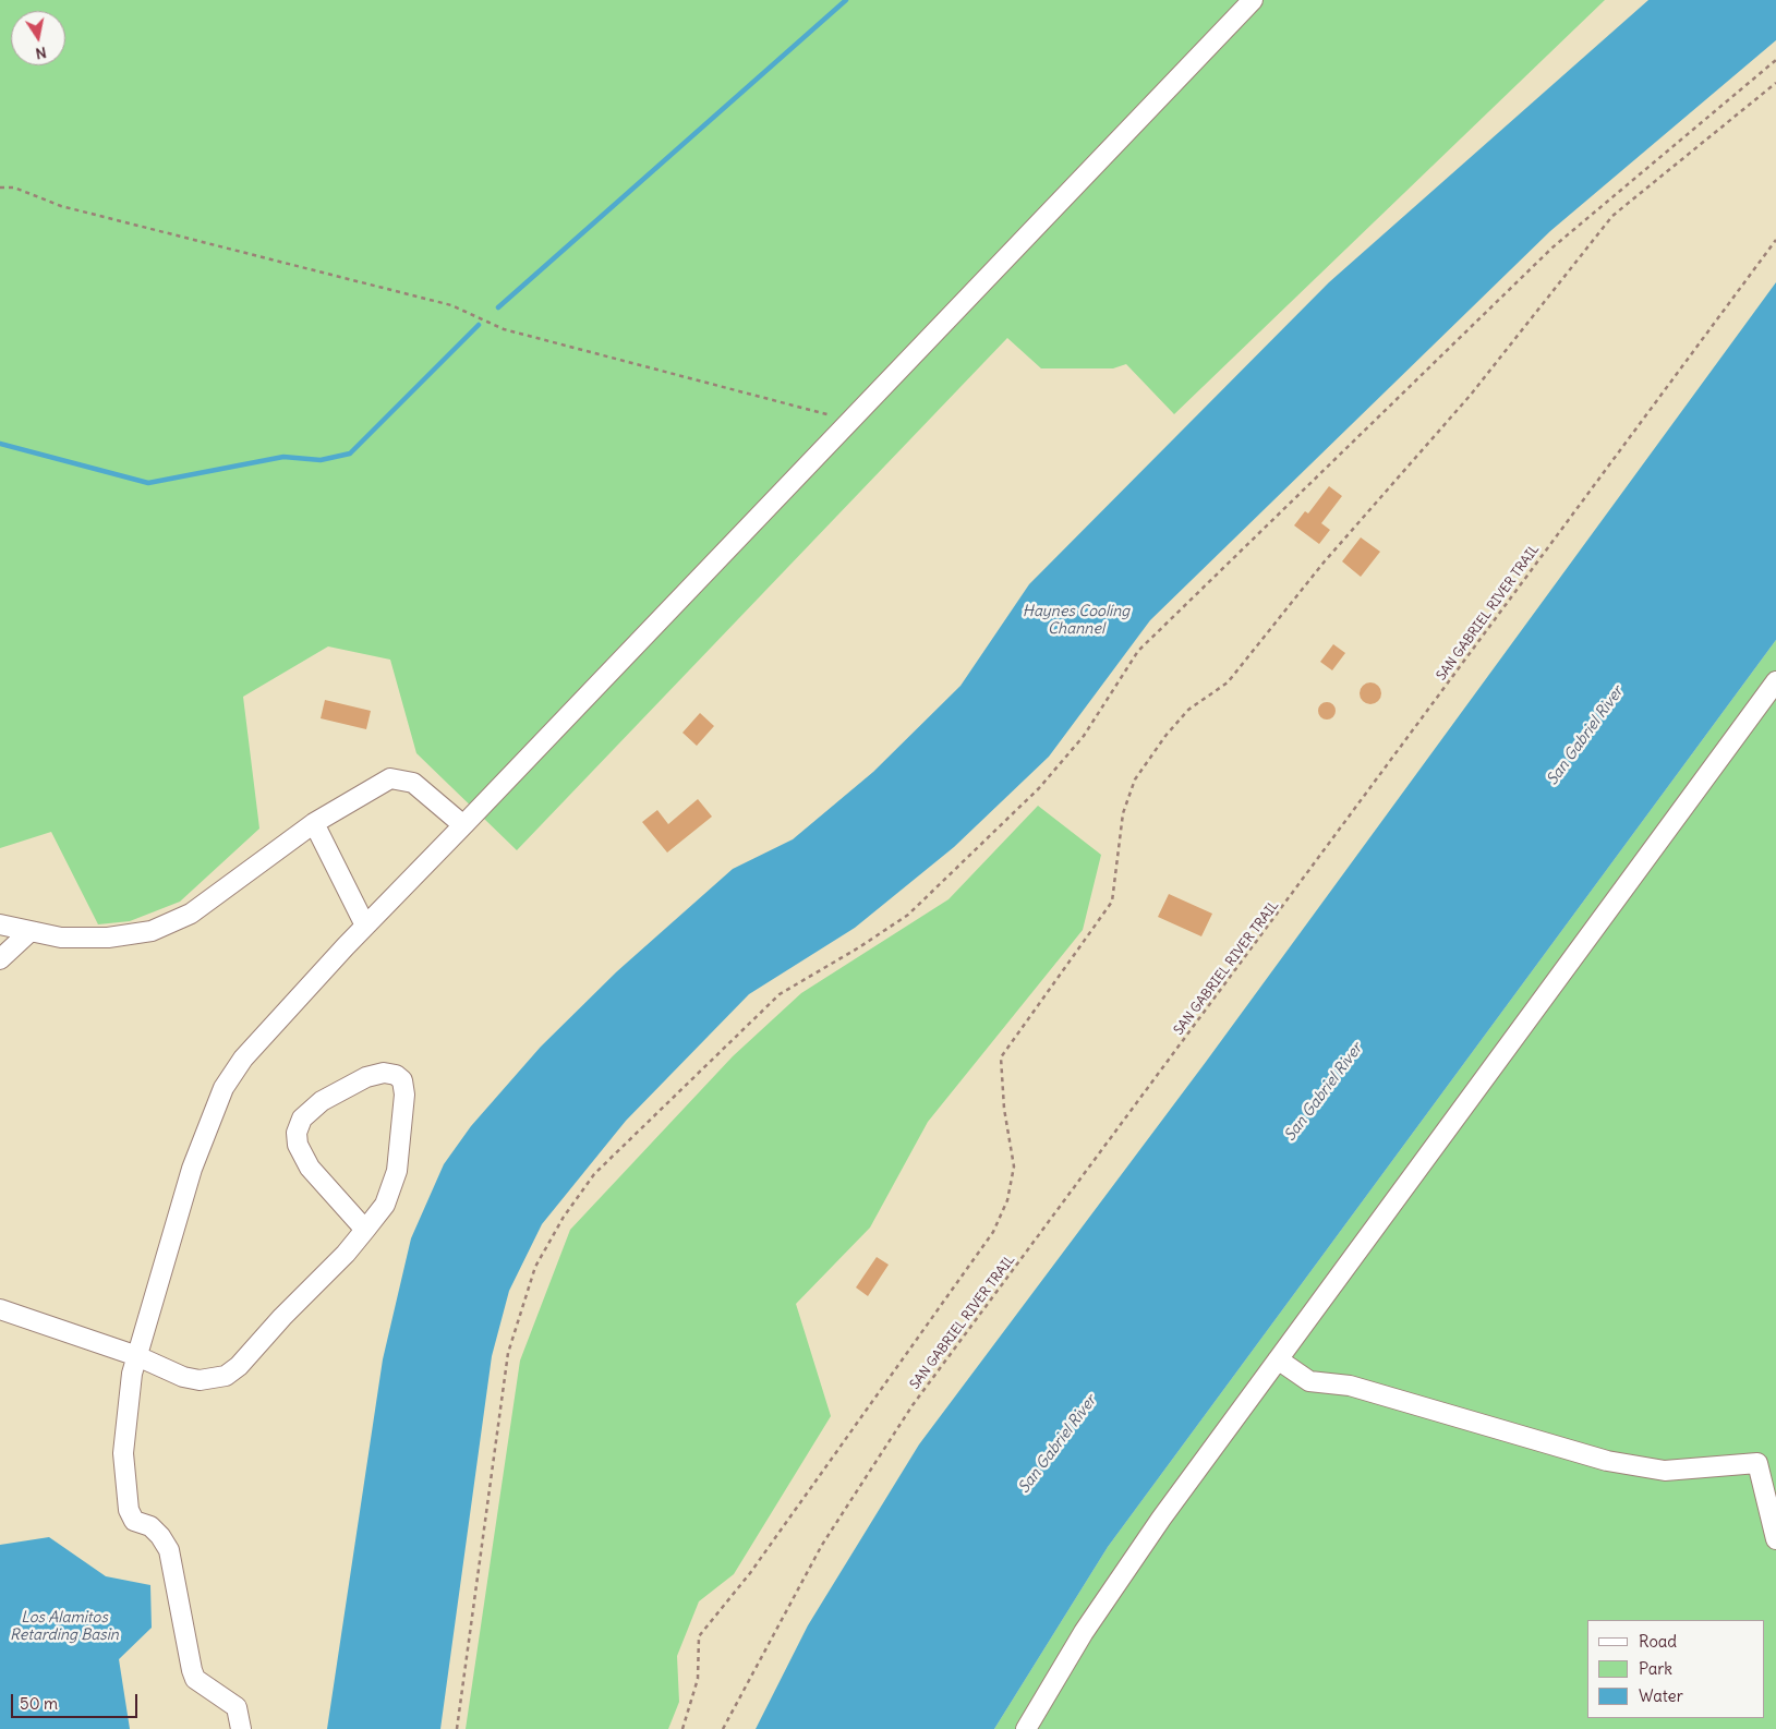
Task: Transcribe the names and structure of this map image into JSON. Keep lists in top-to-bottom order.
{
  "streets": {
    "path": ["SAN GABRIEL RIVER TRAIL"]
  },
  "water": ["Haynes Cooling Channel", "San Gabriel River", "Los Alamitos Retarding Basin"],
  "legend": ["Road", "Park", "Water"],
  "scale_bar": "50 m",
  "north": "bottom"
}
